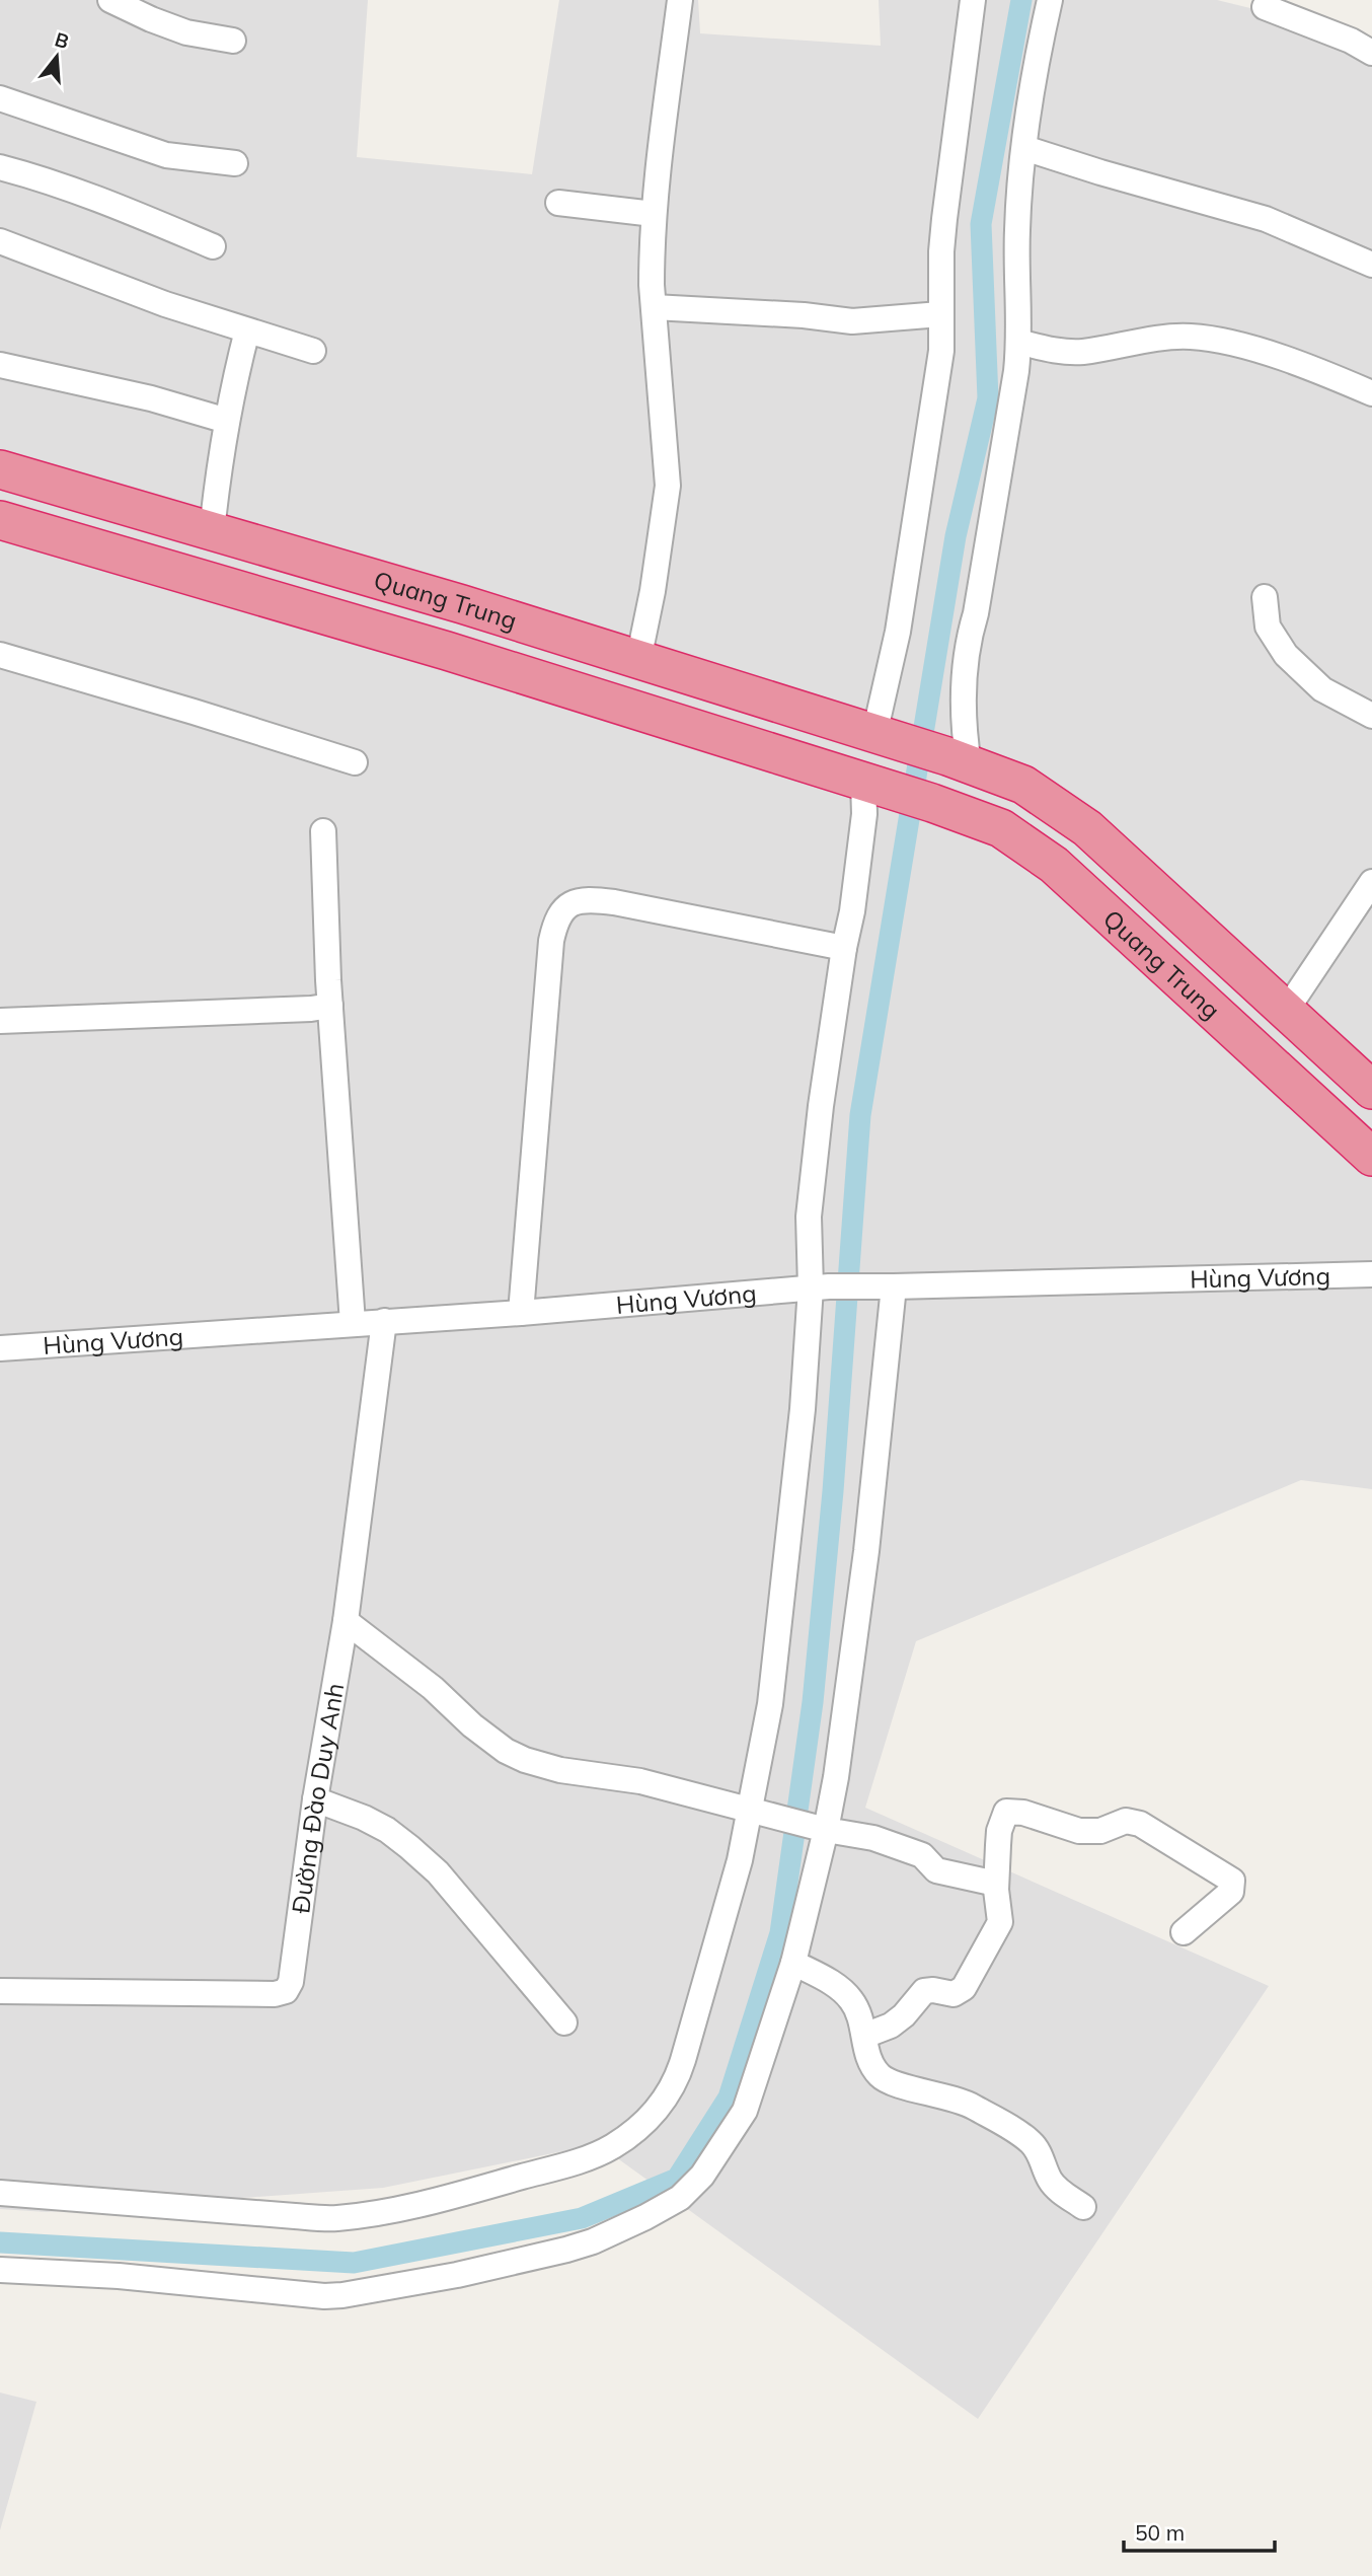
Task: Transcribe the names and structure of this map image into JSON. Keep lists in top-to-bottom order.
{
  "streets": {
    "highway": ["Quang Trung"],
    "street": ["Hùng Vương", "Đường Đào Duy Anh"]
  },
  "crossings": [
    ["Hùng Vương", "Đường Đào Duy Anh"]
  ],
  "scale_bar": "50 m",
  "north": "top"
}
